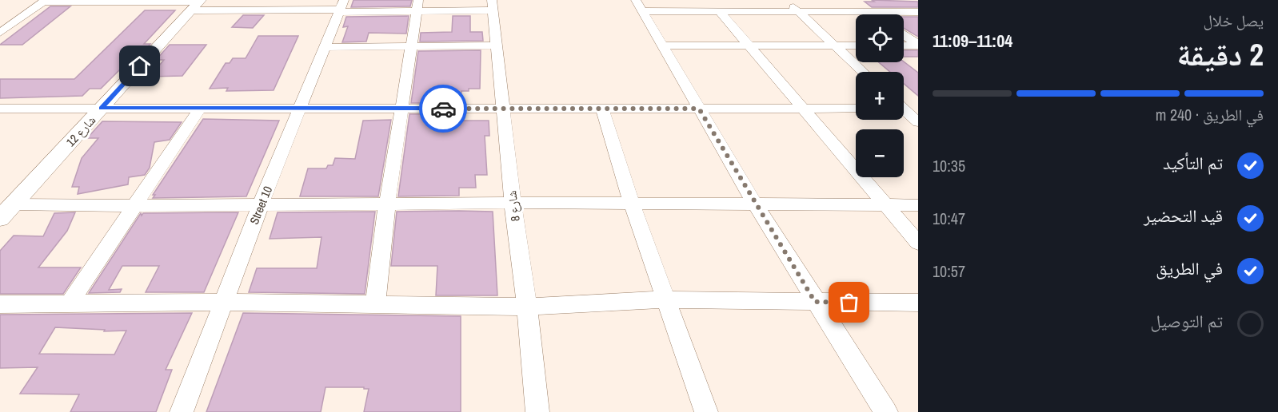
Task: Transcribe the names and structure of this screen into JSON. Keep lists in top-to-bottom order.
{
  "streets": {
    "street": ["شارع 12", "Street 10", "شارع 8"]
  },
  "page": {
    "heading": ["2 دقيقة", "يصل خلال", "11:04–11:09"],
    "map_buttons": ["+", "−"],
    "bar": "في الطريق · 240 m",
    "list": [
      ["تم التأكيد", "10:35"],
      ["قيد التحضير", "10:47"],
      ["في الطريق", "10:57"],
      "تم التوصيل"
    ]
  }
}
